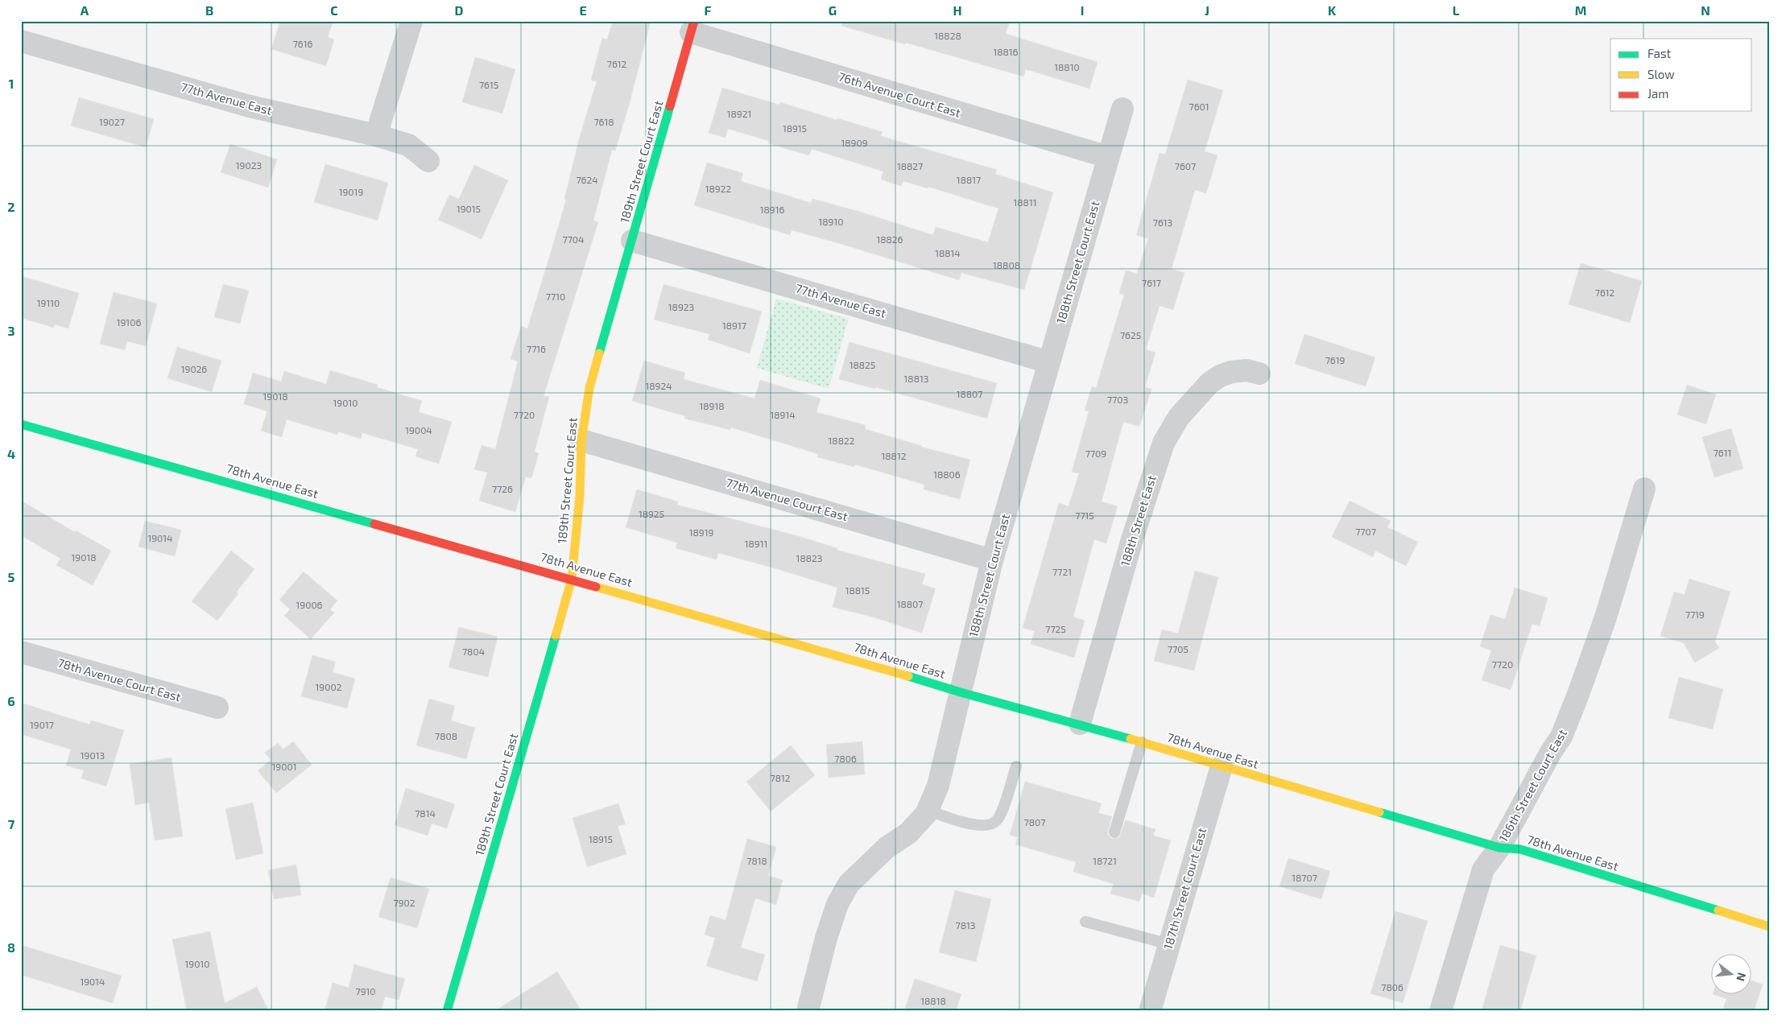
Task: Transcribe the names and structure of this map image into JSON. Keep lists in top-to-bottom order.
{
  "streets": {
    "street": [
      "76th Avenue Court East",
      "77th Avenue East",
      "189th Street Court East",
      "188th Street Court East",
      "78th Avenue East",
      "77th Avenue Court East",
      "188th Street East",
      "78th Avenue Court East",
      "186th Street Court East",
      "187th Street Court East"
    ]
  },
  "crossings": [
    ["76th Avenue Court East", "189th Street Court East"],
    ["76th Avenue Court East", "188th Street Court East"],
    ["77th Avenue East", "189th Street Court East"],
    ["77th Avenue East", "188th Street Court East"],
    ["189th Street Court East", "78th Avenue East"],
    ["189th Street Court East", "77th Avenue Court East"],
    ["188th Street Court East", "78th Avenue East"],
    ["188th Street Court East", "77th Avenue Court East"],
    ["78th Avenue East", "188th Street East"],
    ["78th Avenue East", "186th Street Court East"],
    ["78th Avenue East", "187th Street Court East"]
  ],
  "house_numbers": [
    "18828",
    "7616",
    "18816",
    "7612",
    "18810",
    "7615",
    "7601",
    "18921",
    "19027",
    "7618",
    "18915",
    "18909",
    "19023",
    "18827",
    "7607",
    "7624",
    "18817",
    "18922",
    "19019",
    "18811",
    "19015",
    "18916",
    "18910",
    "7613",
    "7704",
    "18826",
    "18814",
    "18808",
    "7617",
    "7612",
    "7710",
    "19110",
    "18923",
    "19106",
    "18917",
    "7625",
    "7716",
    "7619",
    "18825",
    "19026",
    "18813",
    "18924",
    "18807",
    "19018",
    "7703",
    "19010",
    "18918",
    "7720",
    "18914",
    "19004",
    "18822",
    "7611",
    "7709",
    "18812",
    "18806",
    "7726",
    "18925",
    "7715",
    "7707",
    "18919",
    "19014",
    "18911",
    "19018",
    "18823",
    "7721",
    "18815",
    "18807",
    "19006",
    "7719",
    "7725",
    "7705",
    "7804",
    "7720",
    "19002",
    "19017",
    "7808",
    "19013",
    "7806",
    "19001",
    "7812",
    "7814",
    "7807",
    "18915",
    "7818",
    "18721",
    "18707",
    "7902",
    "7813",
    "19010",
    "19014",
    "7806",
    "7910",
    "18818"
  ],
  "legend": ["Fast", "Slow", "Jam"],
  "north": "right",
  "grid": {
    "columns": [
      "A",
      "B",
      "C",
      "D",
      "E",
      "F",
      "G",
      "H",
      "I",
      "J",
      "K",
      "L",
      "M",
      "N"
    ],
    "rows": [
      "1",
      "2",
      "3",
      "4",
      "5",
      "6",
      "7",
      "8"
    ]
  }
}
